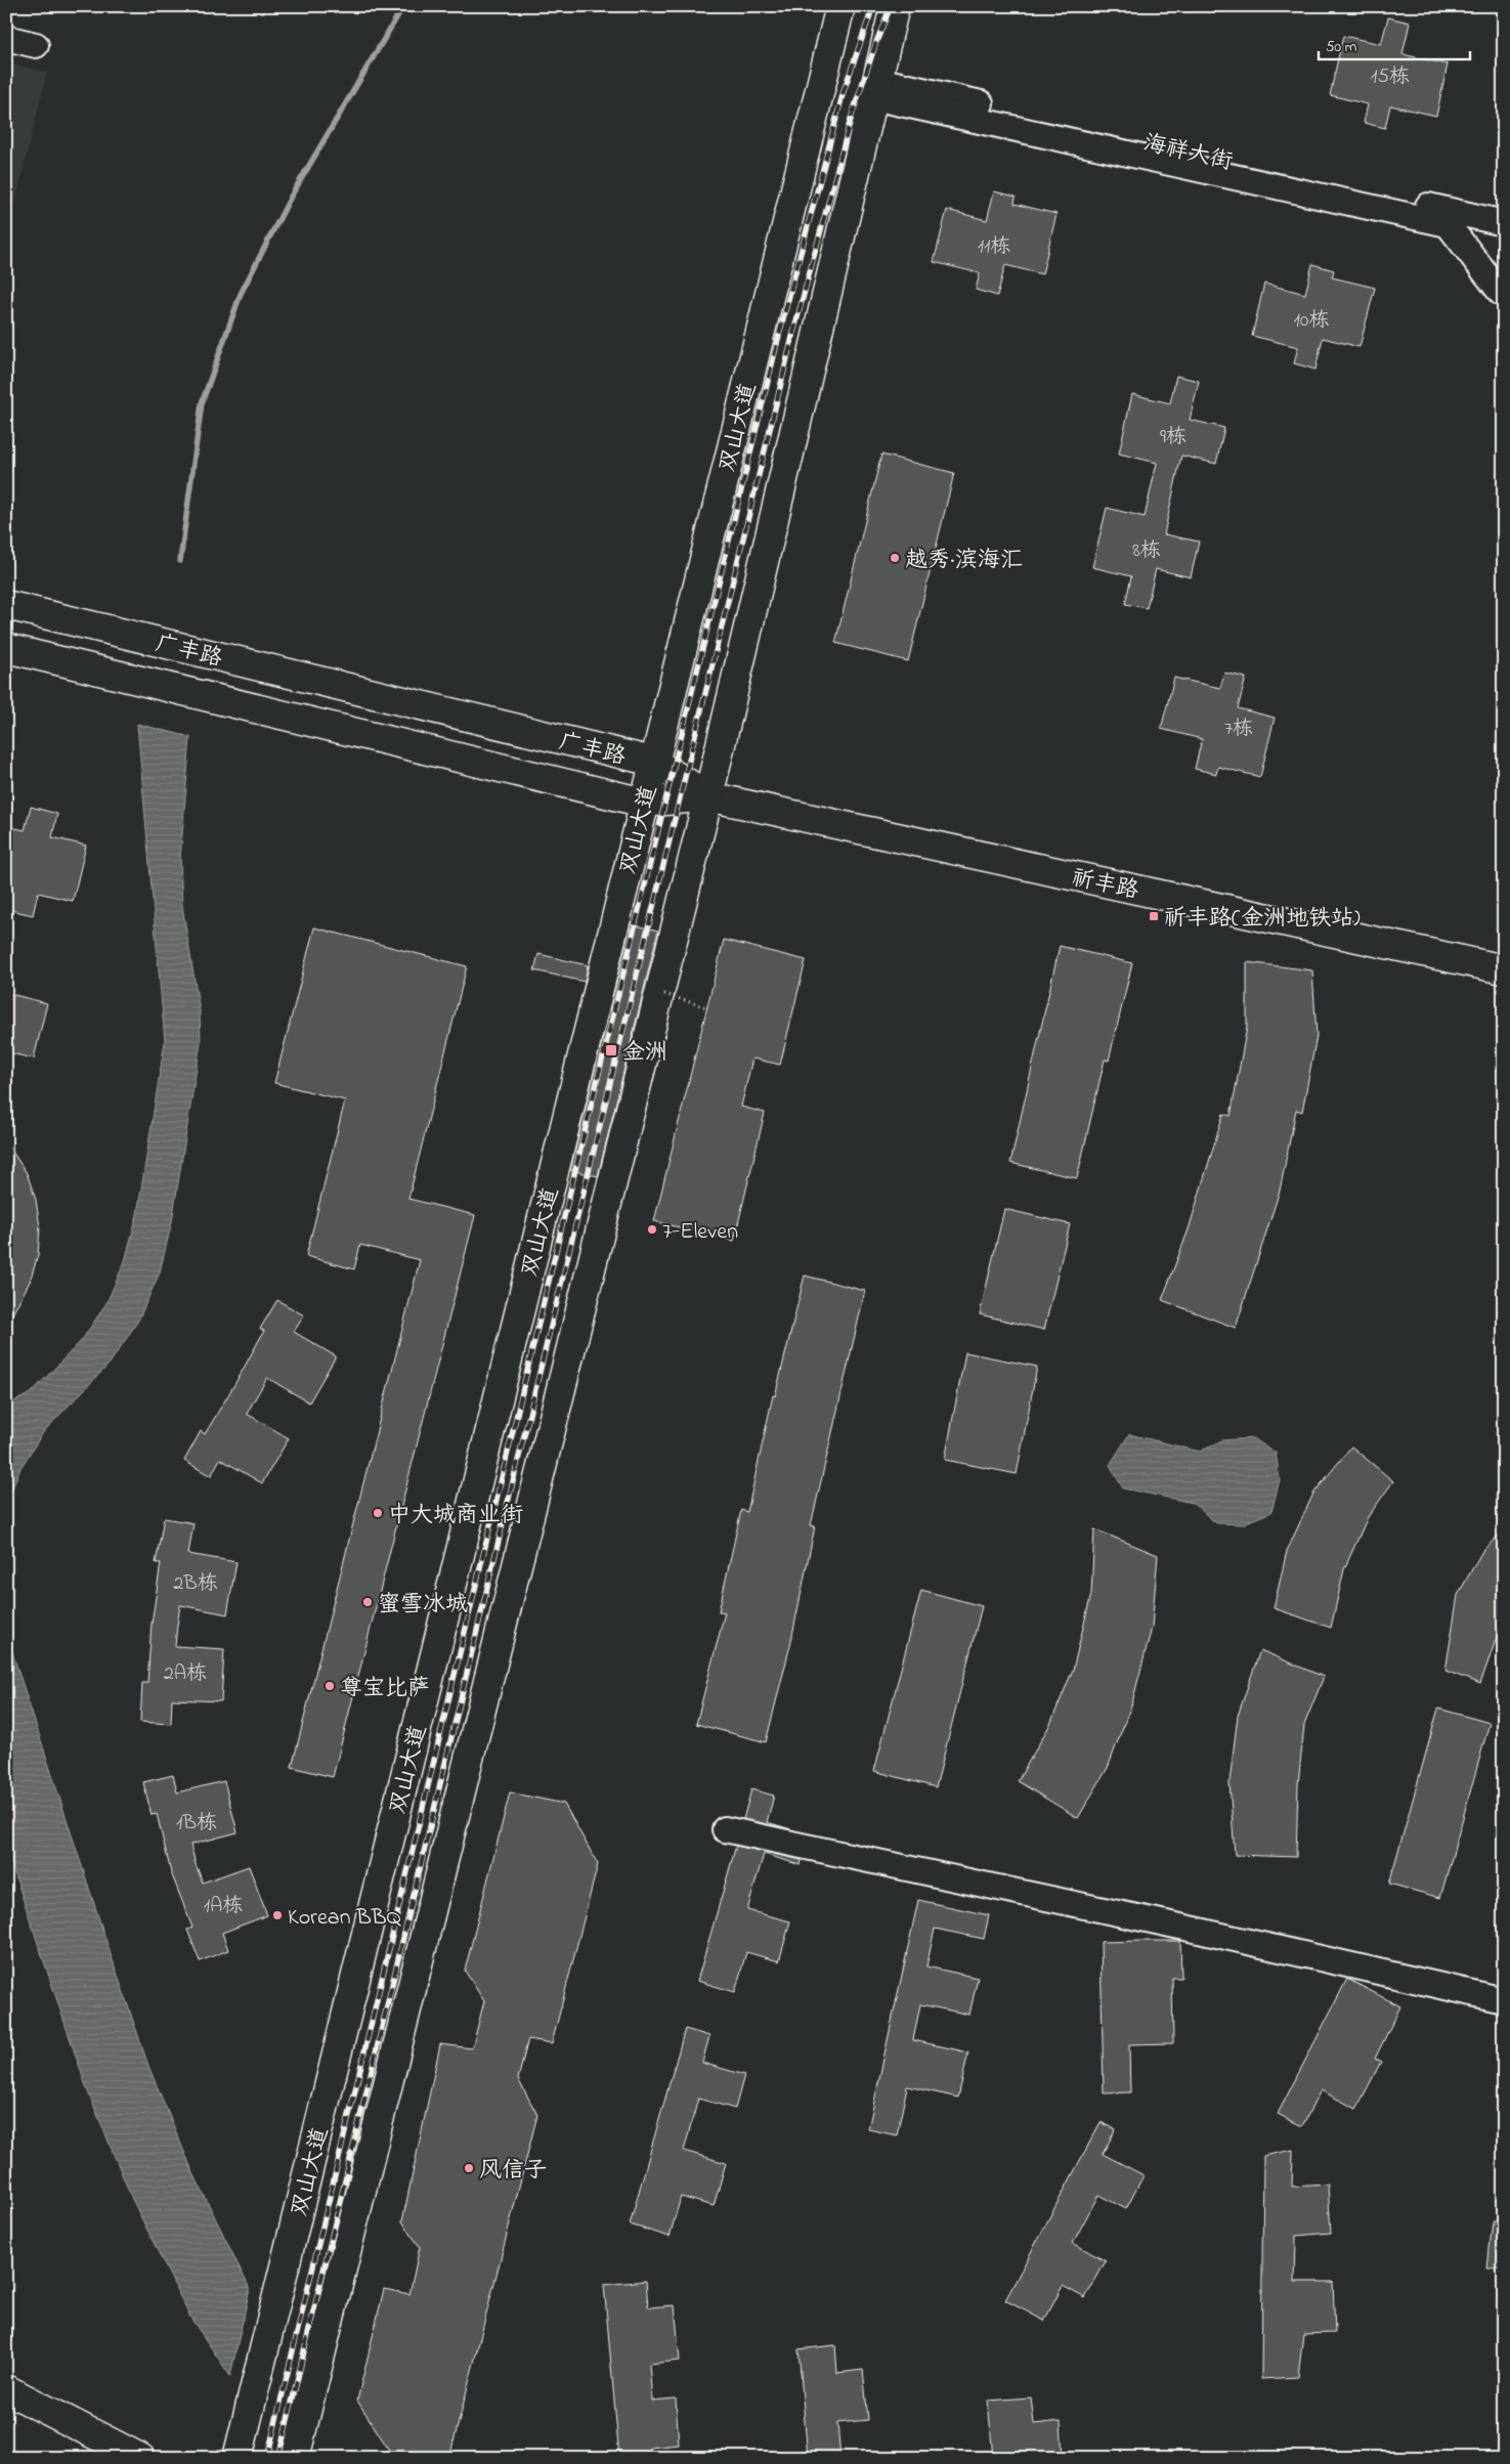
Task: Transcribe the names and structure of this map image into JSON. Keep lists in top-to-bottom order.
{
  "streets": {
    "street": [
      "海祥大街",
      "双山大道",
      "广丰路",
      "祈丰路"
    ]
  },
  "crossings": [
    ["双山大道", "广丰路"],
    ["广丰路", "祈丰路"]
  ],
  "places": {
    "other": [
      "越秀·滨海汇",
      "7-Eleven",
      "中大城商业街",
      "蜜雪冰城",
      "尊宝比萨",
      "Korean BBQ",
      "风信子"
    ],
    "transit": ["祈丰路(金洲地铁站)", "金洲"]
  },
  "house_numbers": [
    "15栋",
    "11栋",
    "10栋",
    "9栋",
    "8栋",
    "7栋",
    "2B栋",
    "2A栋",
    "1B栋",
    "1A栋"
  ],
  "scale_bar": "50 m"
}
